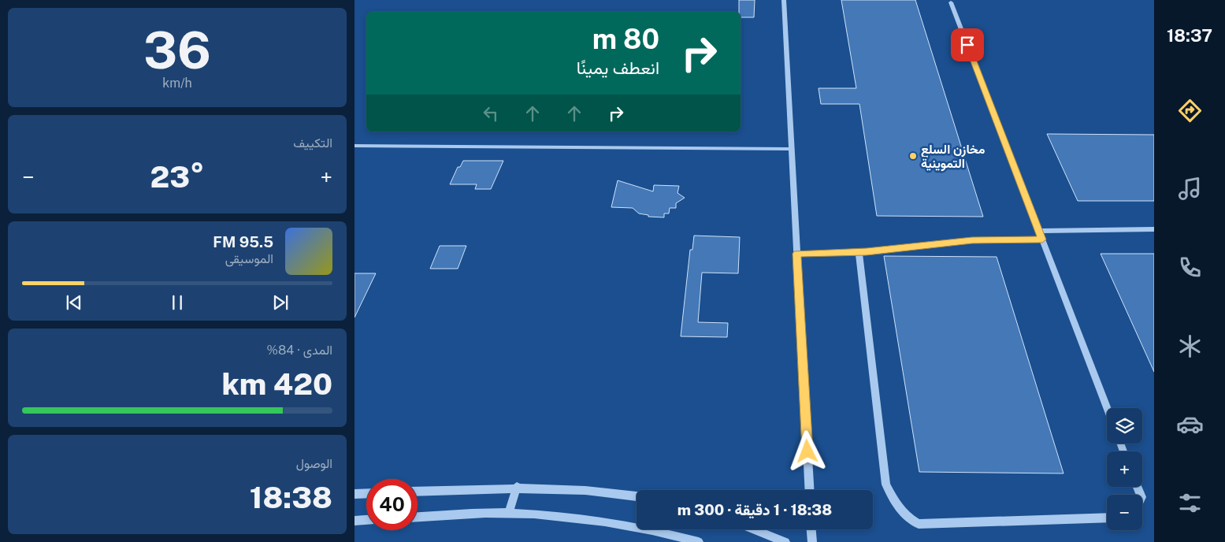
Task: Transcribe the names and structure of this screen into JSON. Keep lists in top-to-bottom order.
{
  "places": ["مخازن السلع التموينية"],
  "page": {
    "tabs": "18:37",
    "tile": [
      ["36", "km/h"],
      "التكييف",
      ["المدى · 84%", "420 km"],
      ["الوصول", "18:38"]
    ],
    "turn": ["80 m", "انعطف يمينًا"],
    "heat": ["−", "23°", "+"],
    "song": ["95.5 FM", "الموسيقى"],
    "map_buttons": ["+", "−"],
    "limit": "40",
    "trip": "18:38 · 1 دقيقة · 300 m"
  }
}
